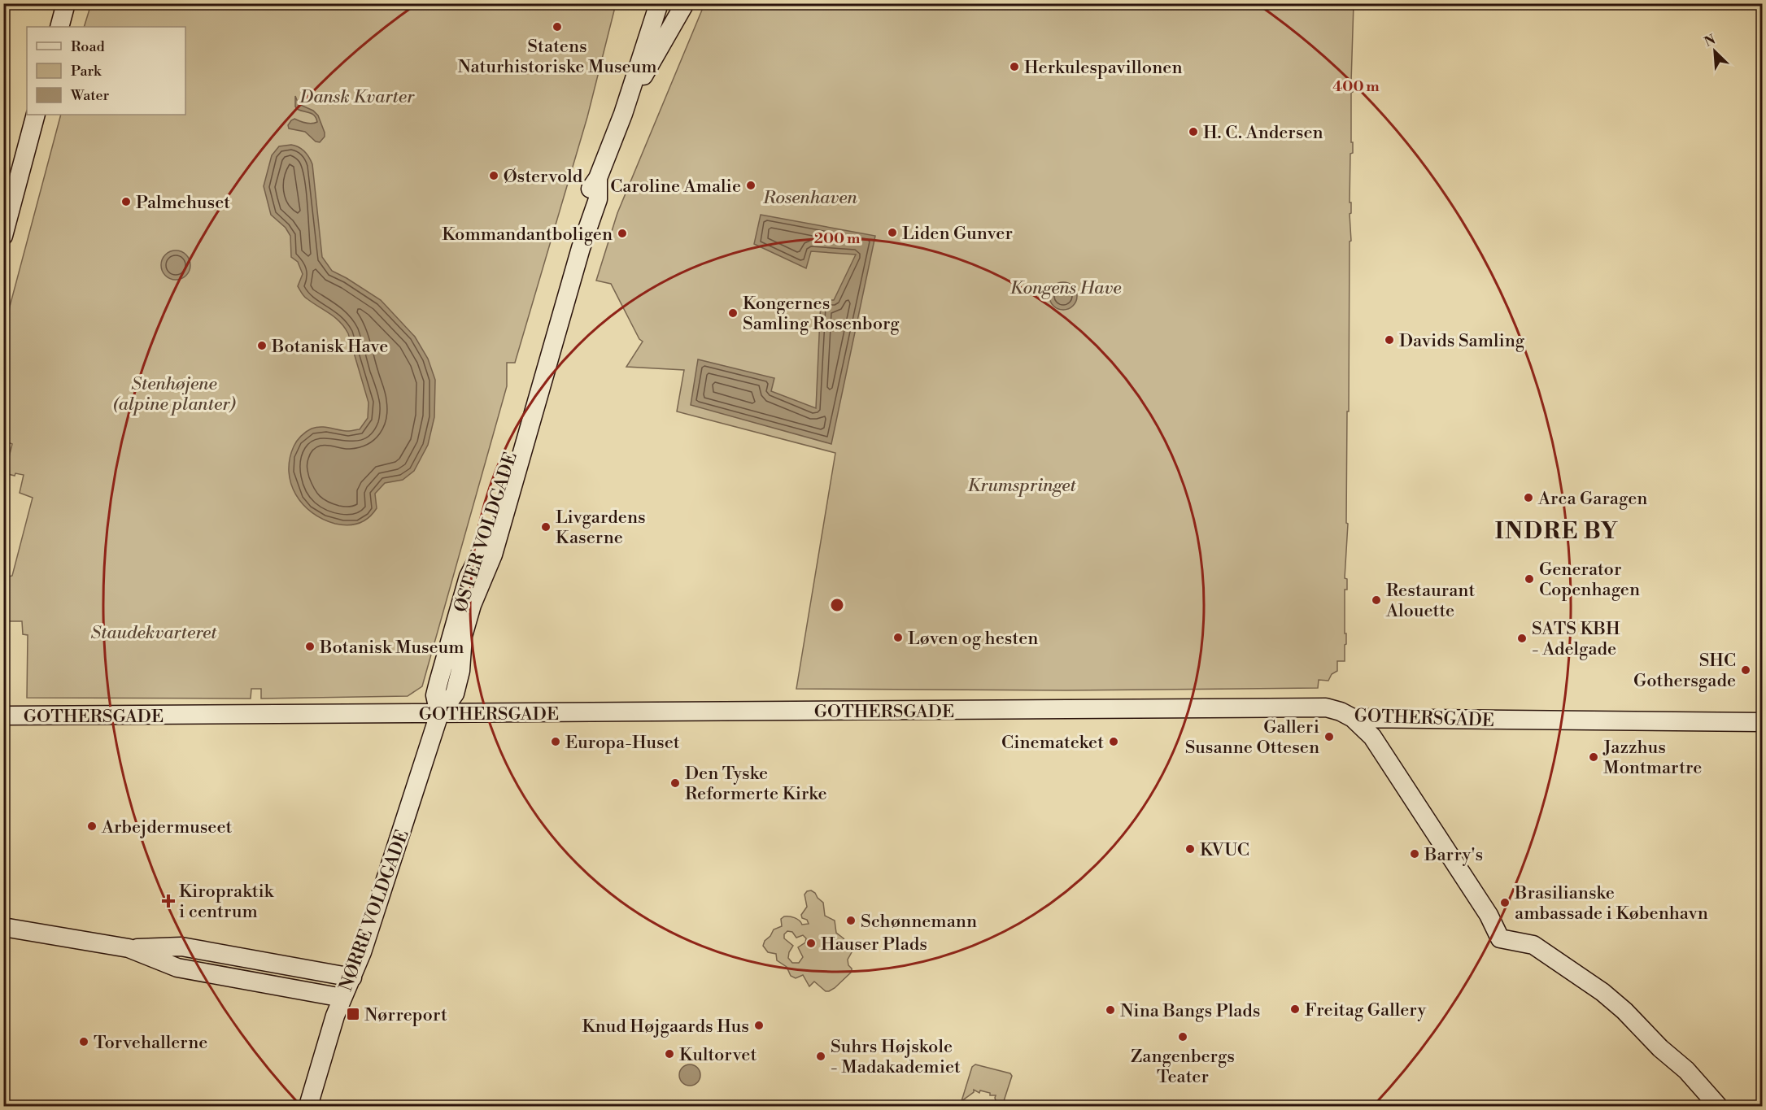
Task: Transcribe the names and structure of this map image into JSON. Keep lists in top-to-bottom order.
{
  "streets": {
    "street": ["ØSTER VOLDGADE", "GOTHERSGADE", "NØRRE VOLDGADE"]
  },
  "crossings": [
    ["ØSTER VOLDGADE", "GOTHERSGADE"],
    ["ØSTER VOLDGADE", "NØRRE VOLDGADE"],
    ["GOTHERSGADE", "NØRRE VOLDGADE"]
  ],
  "districts": ["INDRE BY"],
  "parks": [
    "Dansk Kvarter",
    "Rosenhaven",
    "Kongens Have",
    "Stenhøjene (alpine planter)",
    "Krumspringet",
    "Staudekvarteret"
  ],
  "places": {
    "other": [
      "Statens Naturhistoriske Museum",
      "Herkulespavillonen",
      "H. C. Andersen",
      "Østervold",
      "Caroline Amalie",
      "Palmehuset",
      "Liden Gunver",
      "Kommandantboligen",
      "Kongernes Samling Rosenborg",
      "Davids Samling",
      "Botanisk Have",
      "Arca Garagen",
      "Livgardens Kaserne",
      "Generator Copenhagen",
      "Restaurant Alouette",
      "Løven og hesten",
      "SATS KBH - Adelgade",
      "Botanisk Museum",
      "SHC Gothersgade",
      "Galleri Susanne Ottesen",
      "Europa-Huset",
      "Cinemateket",
      "Jazzhus Montmartre",
      "Den Tyske Reformerte Kirke",
      "Arbejdermuseet",
      "KVUC",
      "Barry's",
      "Brasilianske ambassade i København",
      "Schønnemann",
      "Hauser Plads",
      "Freitag Gallery",
      "Nina Bangs Plads",
      "Knud Højgaards Hus",
      "Zangenbergs Teater",
      "Torvehallerne",
      "Kultorvet",
      "Suhrs Højskole - Madakademiet"
    ],
    "health": ["Kiropraktik i centrum"],
    "transit": ["Nørreport"]
  },
  "legend": ["Road", "Park", "Water"],
  "north": "top left",
  "rings": ["400 m", "200 m"]
}
